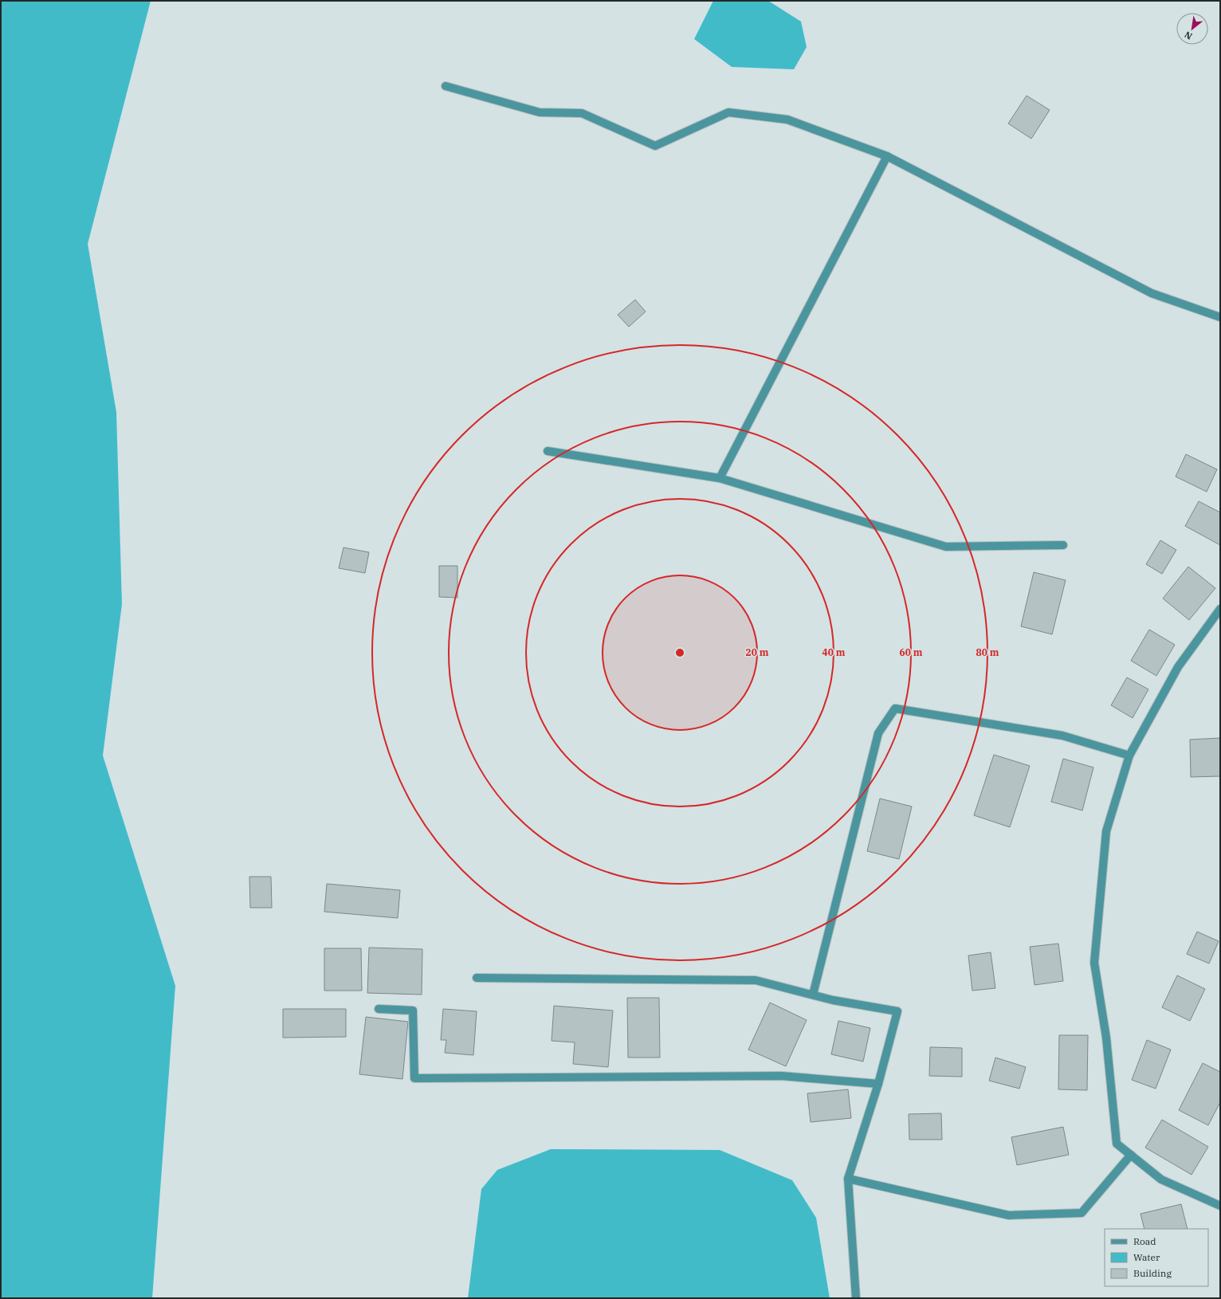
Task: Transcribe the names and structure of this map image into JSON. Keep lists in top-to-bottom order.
{
  "legend": ["Road", "Water", "Building"],
  "north": "bottom left",
  "rings": [
    "20 m",
    "40 m",
    "60 m",
    "80 m"
  ]
}
